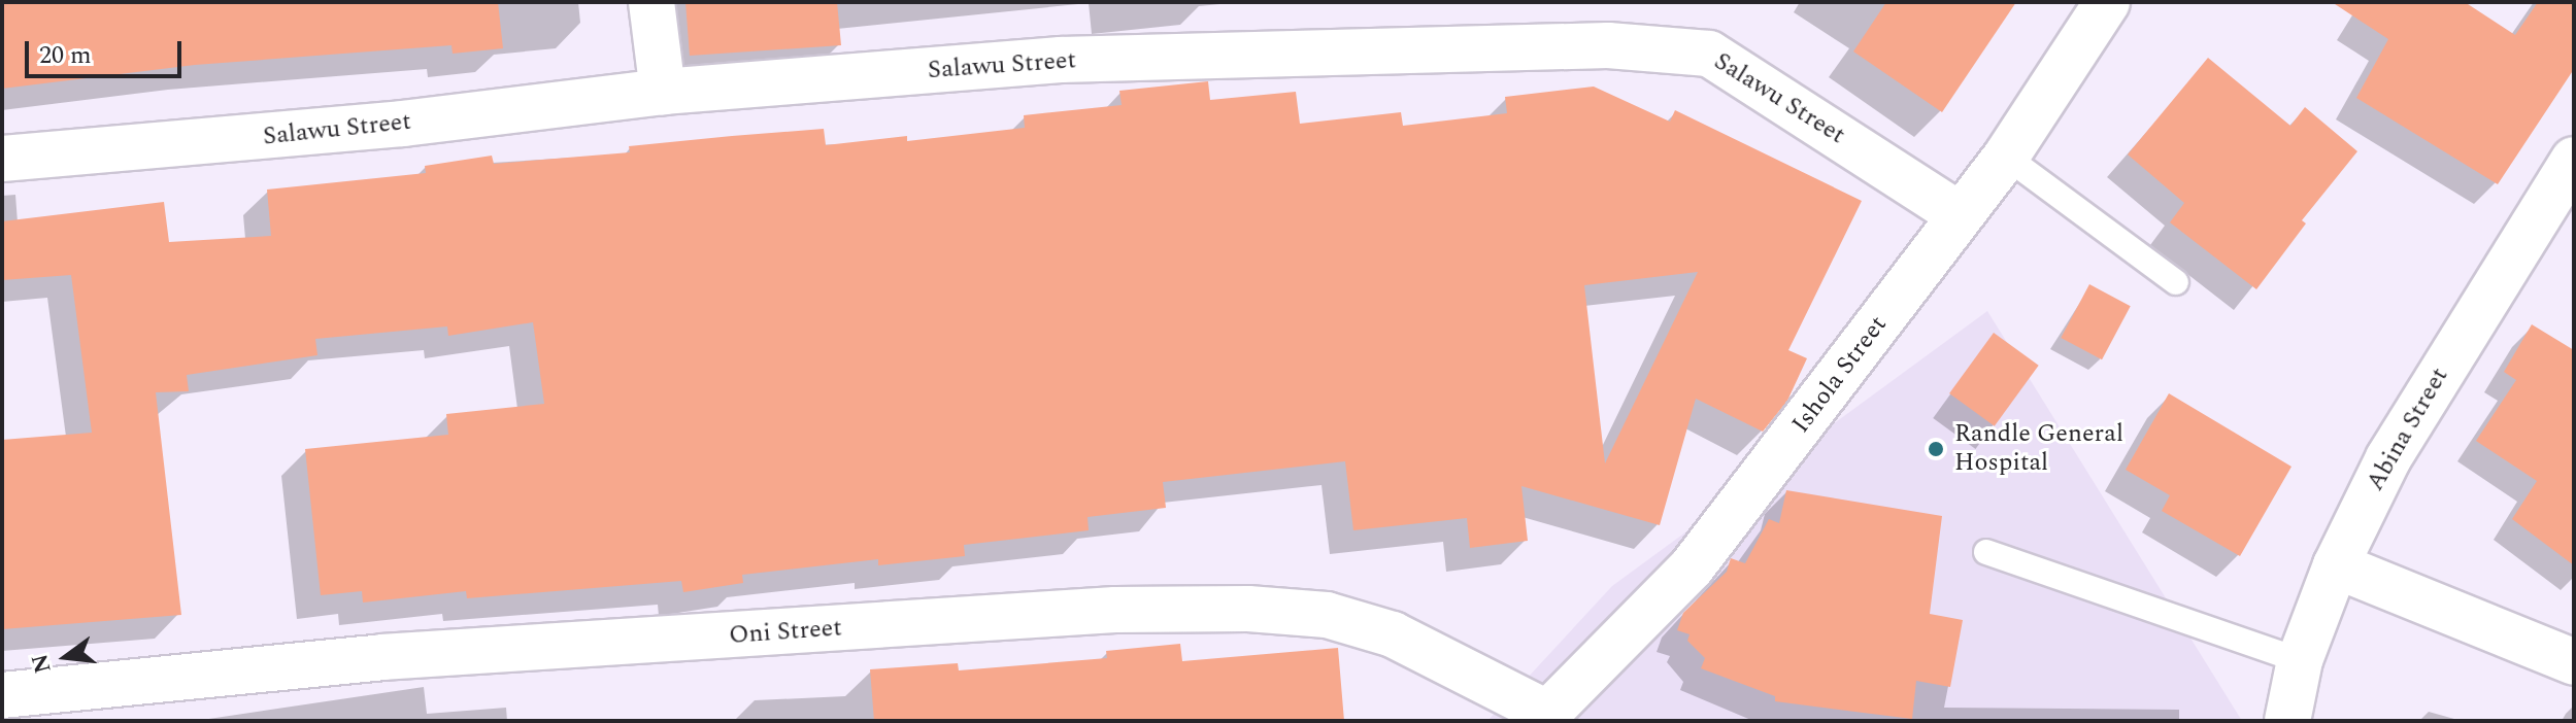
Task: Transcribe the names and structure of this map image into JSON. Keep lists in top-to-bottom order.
{
  "streets": {
    "street": [
      "Salawu Street",
      "Ishola Street",
      "Abina Street",
      "Oni Street"
    ]
  },
  "crossings": [
    ["Salawu Street", "Ishola Street"],
    ["Ishola Street", "Oni Street"]
  ],
  "places": ["Randle General Hospital"],
  "scale_bar": "20 m",
  "north": "left"
}
